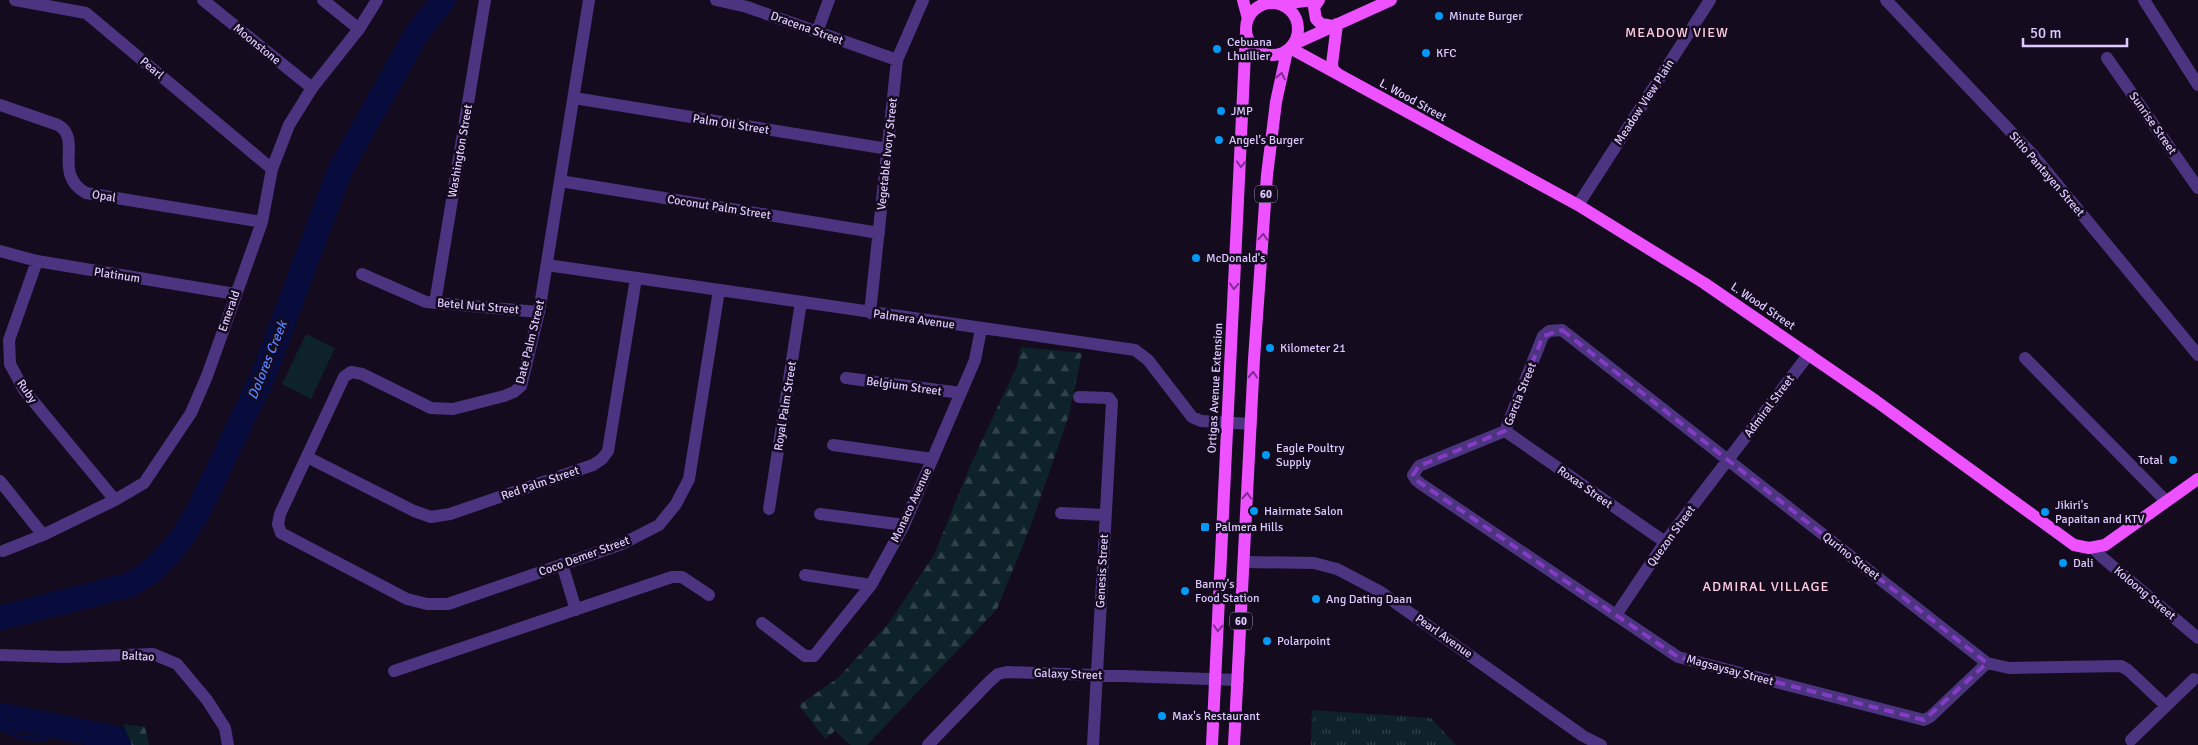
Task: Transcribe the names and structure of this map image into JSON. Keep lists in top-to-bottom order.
{
  "streets": {
    "main road": ["L. Wood Street", "60", "Ortigas Avenue Extension"],
    "street": [
      "Dracena Street",
      "Moonstone",
      "Pearl",
      "Meadow View Plain",
      "Sunrise Street",
      "Palm Oil Street",
      "Washington Street",
      "Vegetable Ivory Street",
      "Sitio Pantayen Street",
      "Opal",
      "Coconut Palm Street",
      "Platinum",
      "Betel Nut Street",
      "Emerald",
      "Palmera Avenue",
      "Date Palm Street",
      "Belgium Street",
      "Ruby",
      "Garcia Street",
      "Royal Palm Street",
      "Admiral Street",
      "Red Palm Street",
      "Roxas Street",
      "Monaco Avenue",
      "Quezon Street",
      "Coco Demer Street",
      "Qurino Street",
      "Genesis Street",
      "Koloong Street",
      "Pearl Avenue",
      "Baltao",
      "Magsaysay Street",
      "Galaxy Street"
    ]
  },
  "crossings": [
    ["Dracena Street", "Vegetable Ivory Street"],
    ["Moonstone", "Emerald"],
    ["Pearl", "Emerald"],
    ["L. Wood Street", "Meadow View Plain"],
    ["L. Wood Street", "60"],
    ["L. Wood Street", "Ortigas Avenue Extension"],
    ["L. Wood Street", "Admiral Street"],
    ["L. Wood Street", "Koloong Street"],
    ["Palm Oil Street", "Vegetable Ivory Street"],
    ["Palm Oil Street", "Date Palm Street"],
    ["Washington Street", "Betel Nut Street"],
    ["Vegetable Ivory Street", "Coconut Palm Street"],
    ["Vegetable Ivory Street", "Palmera Avenue"],
    ["60", "Palmera Avenue"],
    ["60", "Ortigas Avenue Extension"],
    ["60", "Pearl Avenue"],
    ["60", "Galaxy Street"],
    ["Opal", "Emerald"],
    ["Coconut Palm Street", "Date Palm Street"],
    ["Platinum", "Emerald"],
    ["Platinum", "Ruby"],
    ["Betel Nut Street", "Date Palm Street"],
    ["Emerald", "Ruby"],
    ["Palmera Avenue", "Date Palm Street"],
    ["Palmera Avenue", "Ortigas Avenue Extension"],
    ["Palmera Avenue", "Royal Palm Street"],
    ["Palmera Avenue", "Red Palm Street"],
    ["Palmera Avenue", "Monaco Avenue"],
    ["Palmera Avenue", "Coco Demer Street"],
    ["Date Palm Street", "Red Palm Street"],
    ["Date Palm Street", "Coco Demer Street"],
    ["Belgium Street", "Monaco Avenue"],
    ["Ortigas Avenue Extension", "Galaxy Street"],
    ["Garcia Street", "Roxas Street"],
    ["Garcia Street", "Qurino Street"],
    ["Garcia Street", "Magsaysay Street"],
    ["Admiral Street", "Quezon Street"],
    ["Admiral Street", "Qurino Street"],
    ["Roxas Street", "Quezon Street"],
    ["Quezon Street", "Qurino Street"],
    ["Quezon Street", "Magsaysay Street"],
    ["Qurino Street", "Magsaysay Street"],
    ["Genesis Street", "Galaxy Street"]
  ],
  "districts": ["MEADOW VIEW", "ADMIRAL VILLAGE"],
  "water": ["Dolores Creek"],
  "places": {
    "other": [
      "Minute Burger",
      "Cebuana Lhuillier",
      "KFC",
      "JMP",
      "Angel's Burger",
      "McDonald's",
      "Kilometer 21",
      "Eagle Poultry Supply",
      "Total",
      "Hairmate Salon",
      "Jikiri's Papaitan and KTV",
      "Dali",
      "Banny's Food Station",
      "Ang Dating Daan",
      "Polarpoint",
      "Max's Restaurant"
    ],
    "transit": ["Palmera Hills"]
  },
  "scale_bar": "50 m"
}
